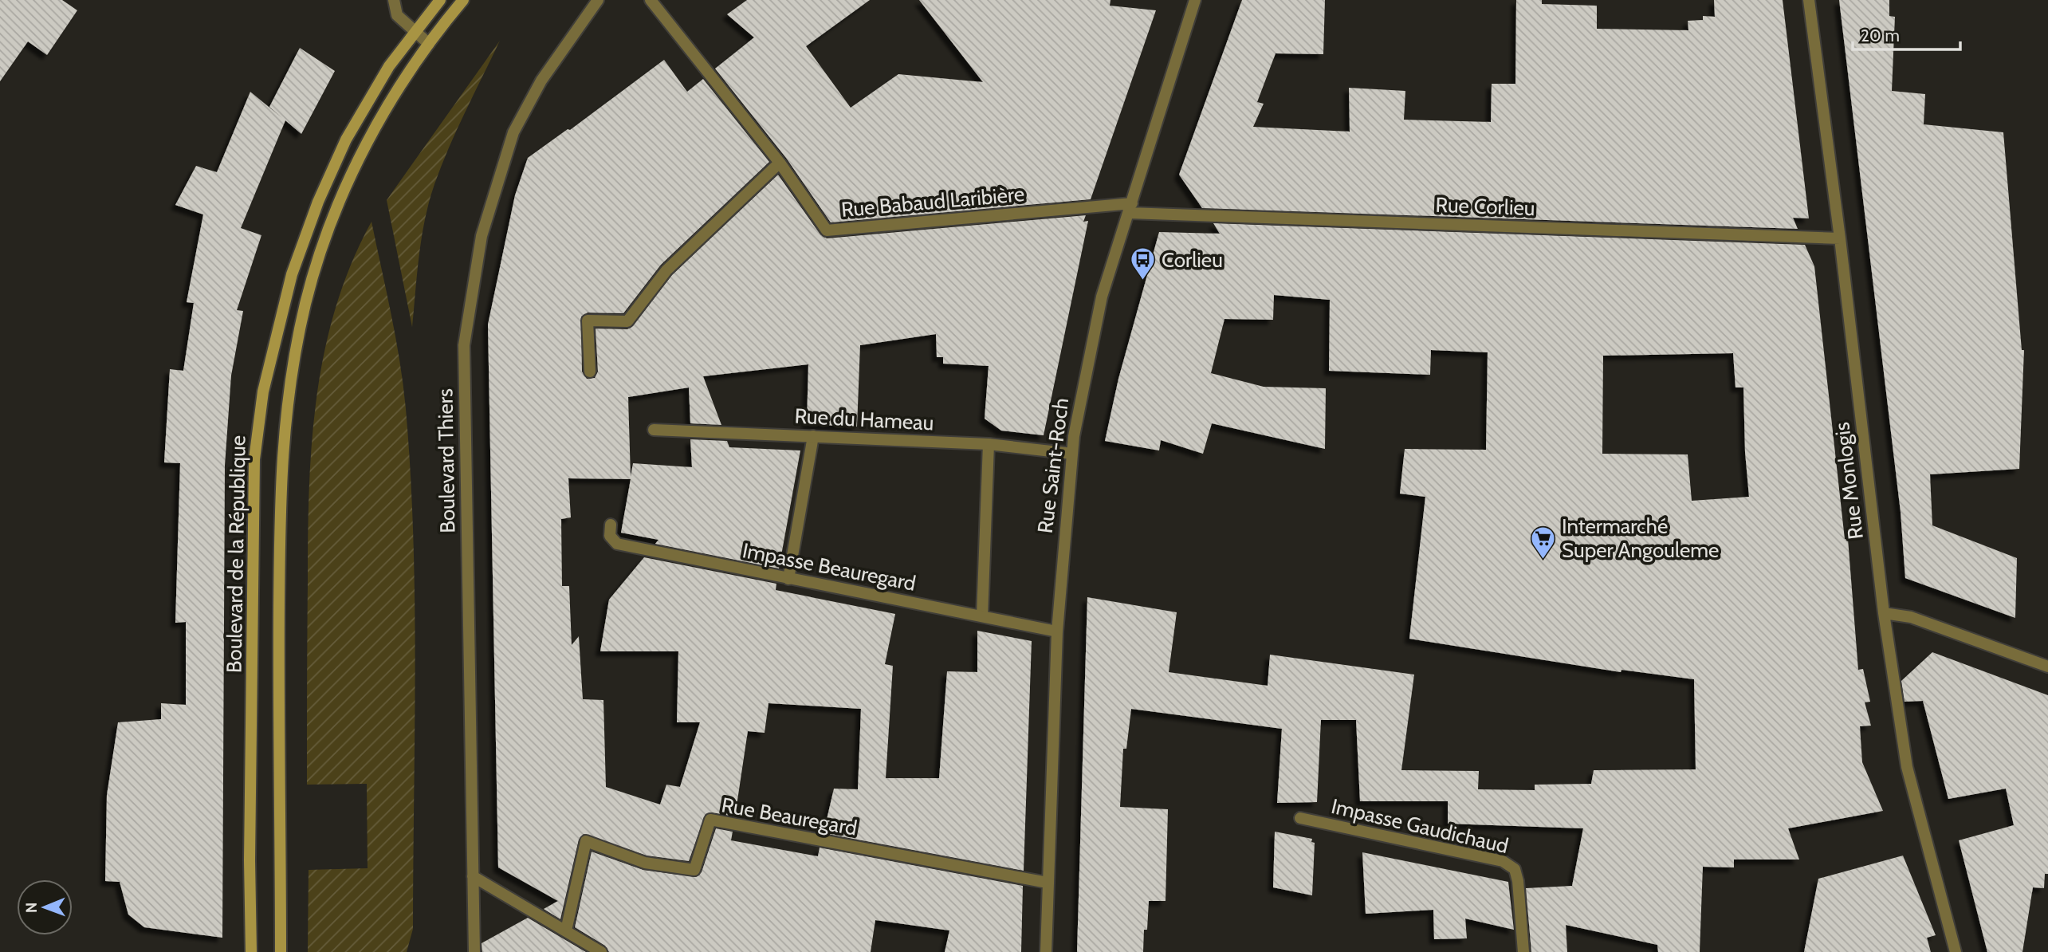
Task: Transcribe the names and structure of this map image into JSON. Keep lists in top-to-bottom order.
{
  "streets": {
    "main road": ["Boulevard de la République"],
    "street": [
      "Rue Babaud Laribière",
      "Rue Corlieu",
      "Rue du Hameau",
      "Boulevard Thiers",
      "Rue Saint-Roch",
      "Rue Monlogis",
      "Impasse Beauregard",
      "Rue Beauregard",
      "Impasse Gaudichaud"
    ]
  },
  "crossings": [
    ["Rue Babaud Laribière", "Rue Corlieu"],
    ["Rue Babaud Laribière", "Rue Saint-Roch"],
    ["Rue Corlieu", "Rue Saint-Roch"],
    ["Rue Corlieu", "Rue Monlogis"],
    ["Rue du Hameau", "Rue Saint-Roch"],
    ["Rue Saint-Roch", "Impasse Beauregard"],
    ["Rue Saint-Roch", "Rue Beauregard"]
  ],
  "places": {
    "bus stop": ["Corlieu"],
    "supermarket": ["Intermarché Super Angouleme"]
  },
  "scale_bar": "20 m",
  "north": "left"
}
